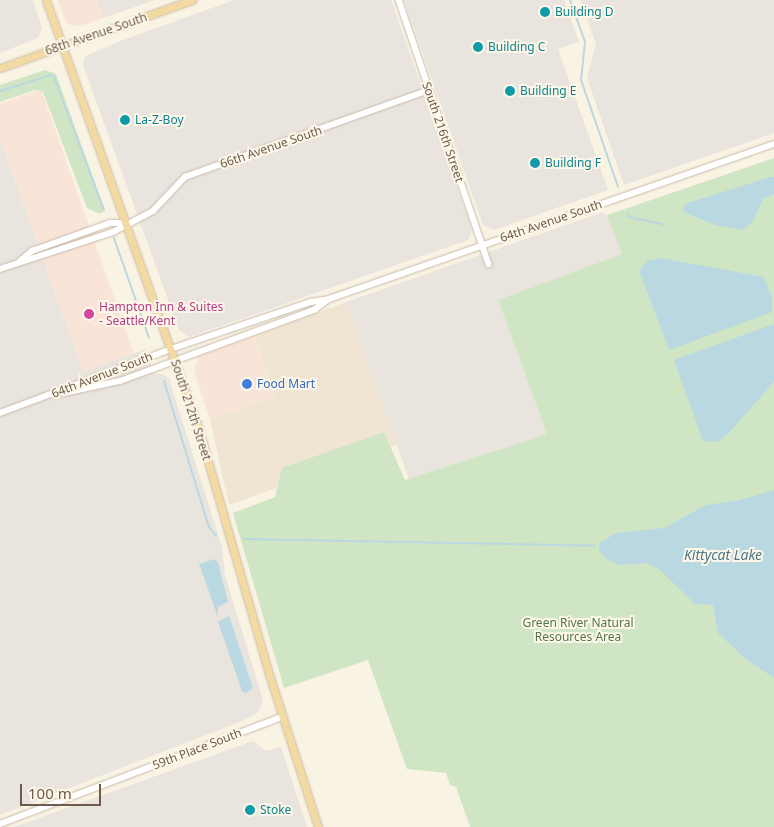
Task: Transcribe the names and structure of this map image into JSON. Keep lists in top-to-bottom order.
{
  "streets": {
    "main road": ["68th Avenue South", "South 212th Street"],
    "street": [
      "South 216th Street",
      "66th Avenue South",
      "64th Avenue South",
      "59th Place South"
    ]
  },
  "crossings": [
    ["68th Avenue South", "South 212th Street"],
    ["South 216th Street", "66th Avenue South"],
    ["South 216th Street", "64th Avenue South"],
    ["66th Avenue South", "South 212th Street"],
    ["64th Avenue South", "South 212th Street"],
    ["South 212th Street", "59th Place South"]
  ],
  "water": ["Kittycat Lake"],
  "parks": ["Green River Natural Resources Area"],
  "places": [
    "Building D",
    "Building C",
    "Building E",
    "La-Z-Boy",
    "Building F",
    "Hampton Inn & Suites - Seattle/Kent",
    "Food Mart",
    "Stoke"
  ],
  "scale_bar": "100 m"
}
